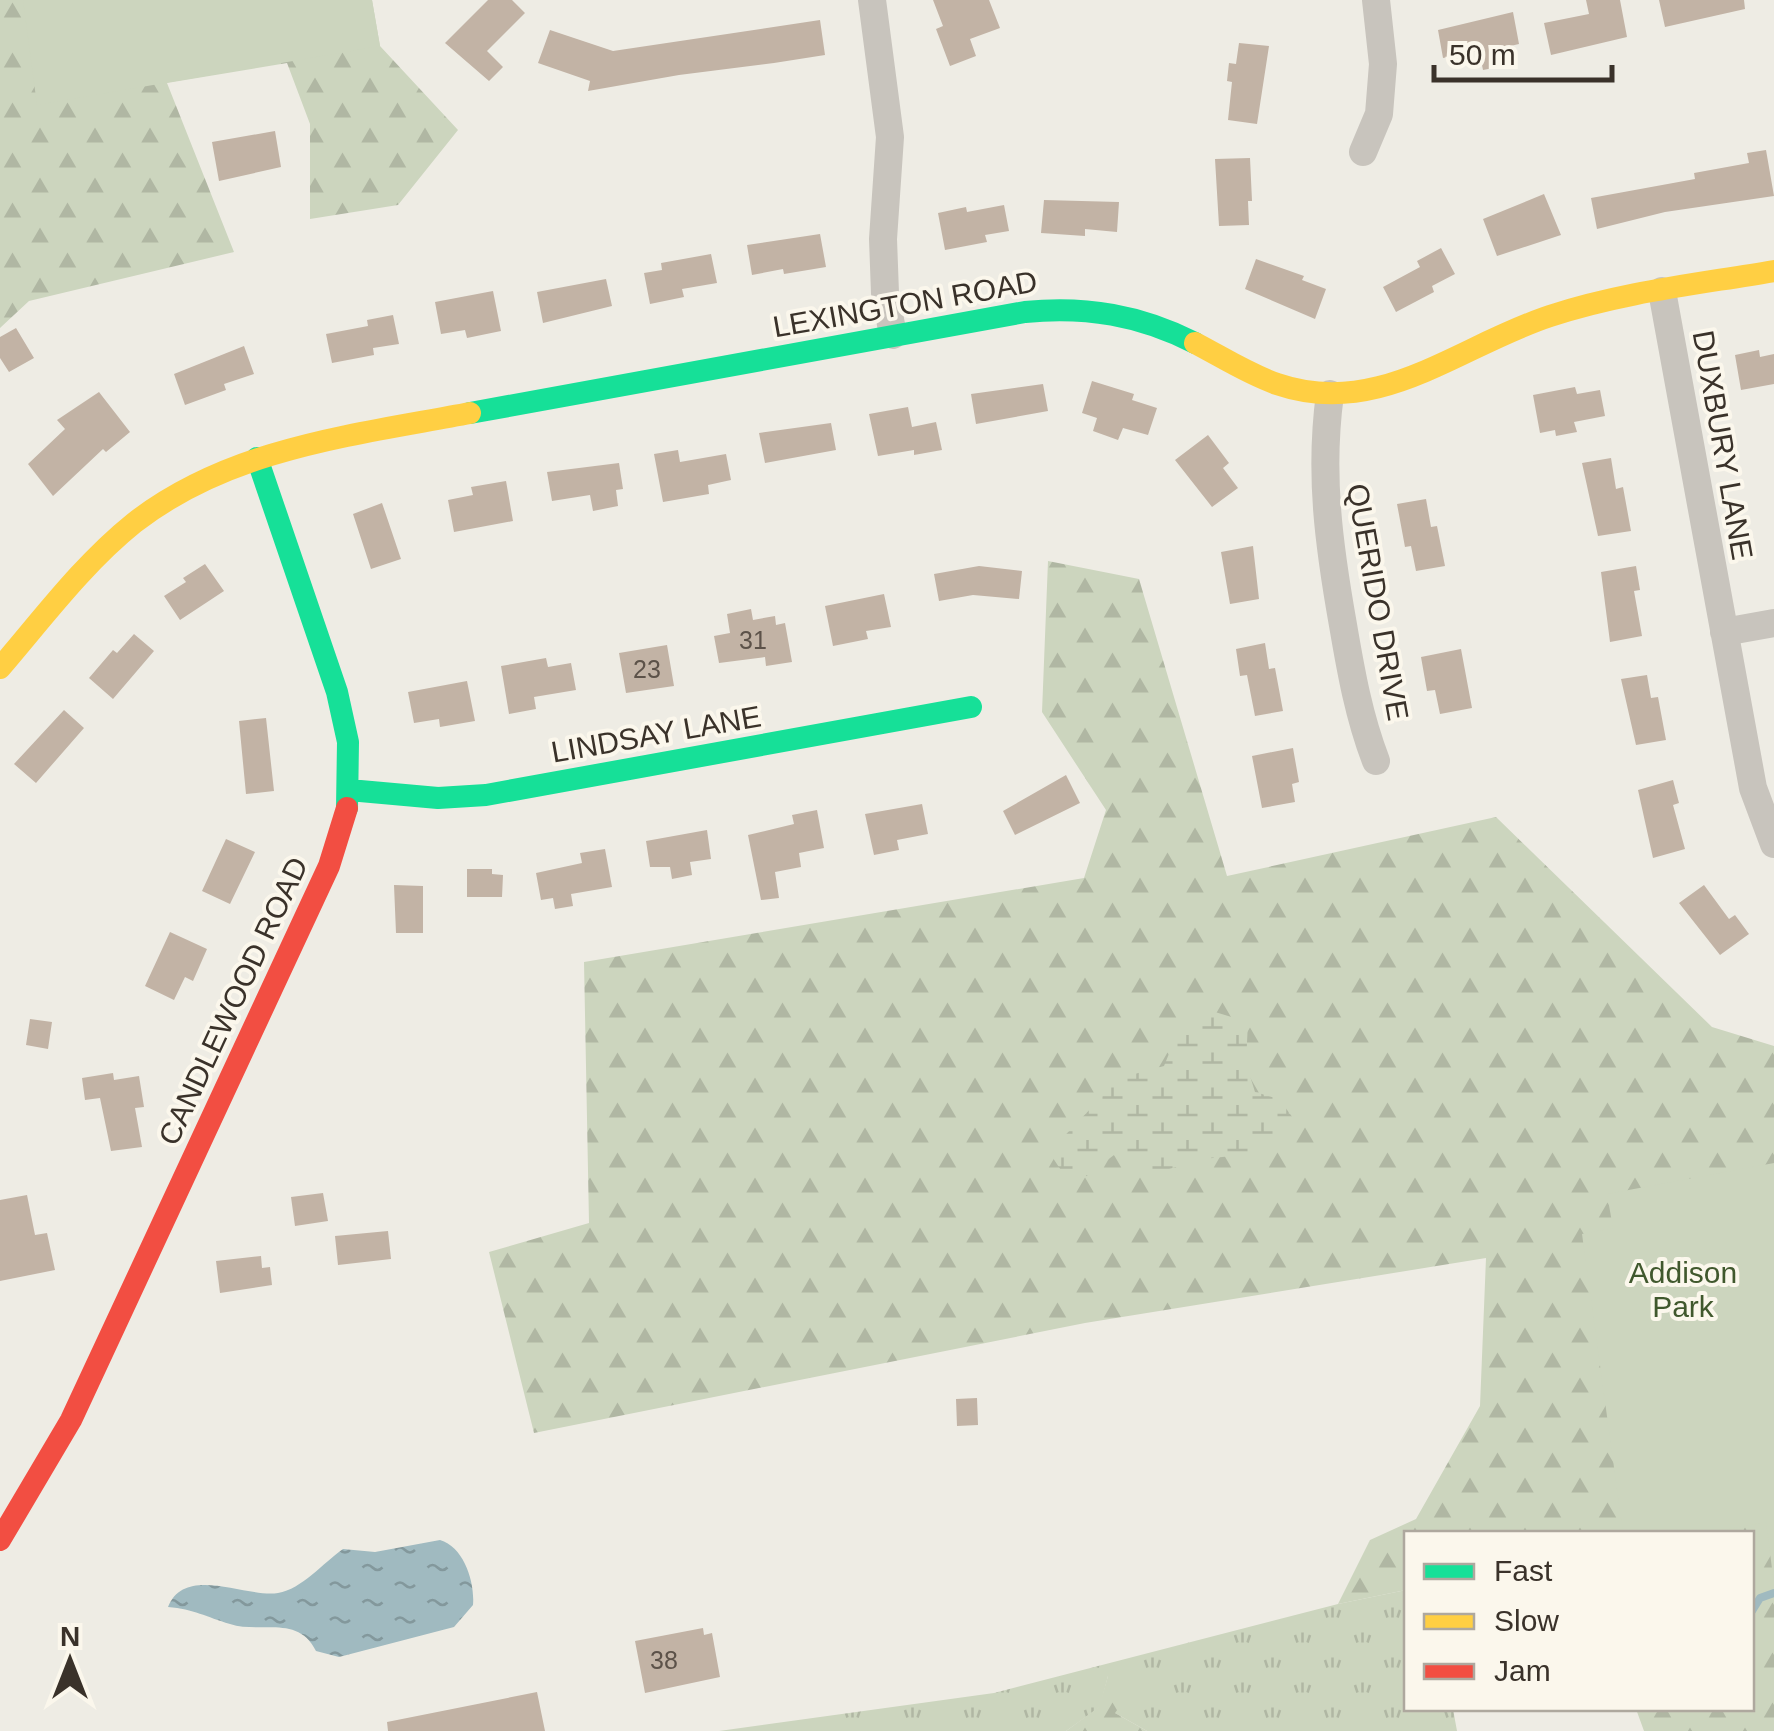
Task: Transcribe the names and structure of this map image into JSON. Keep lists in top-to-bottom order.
{
  "streets": {
    "street": [
      "LEXINGTON ROAD",
      "DUXBURY LANE",
      "QUERIDO DRIVE",
      "LINDSAY LANE",
      "CANDLEWOOD ROAD"
    ]
  },
  "crossings": [
    ["LEXINGTON ROAD", "DUXBURY LANE"],
    ["LEXINGTON ROAD", "QUERIDO DRIVE"],
    ["LEXINGTON ROAD", "CANDLEWOOD ROAD"],
    ["LINDSAY LANE", "CANDLEWOOD ROAD"]
  ],
  "parks": ["Addison Park"],
  "house_numbers": ["31", "23", "38"],
  "legend": ["Fast", "Slow", "Jam"],
  "scale_bar": "50 m",
  "north": "top"
}
